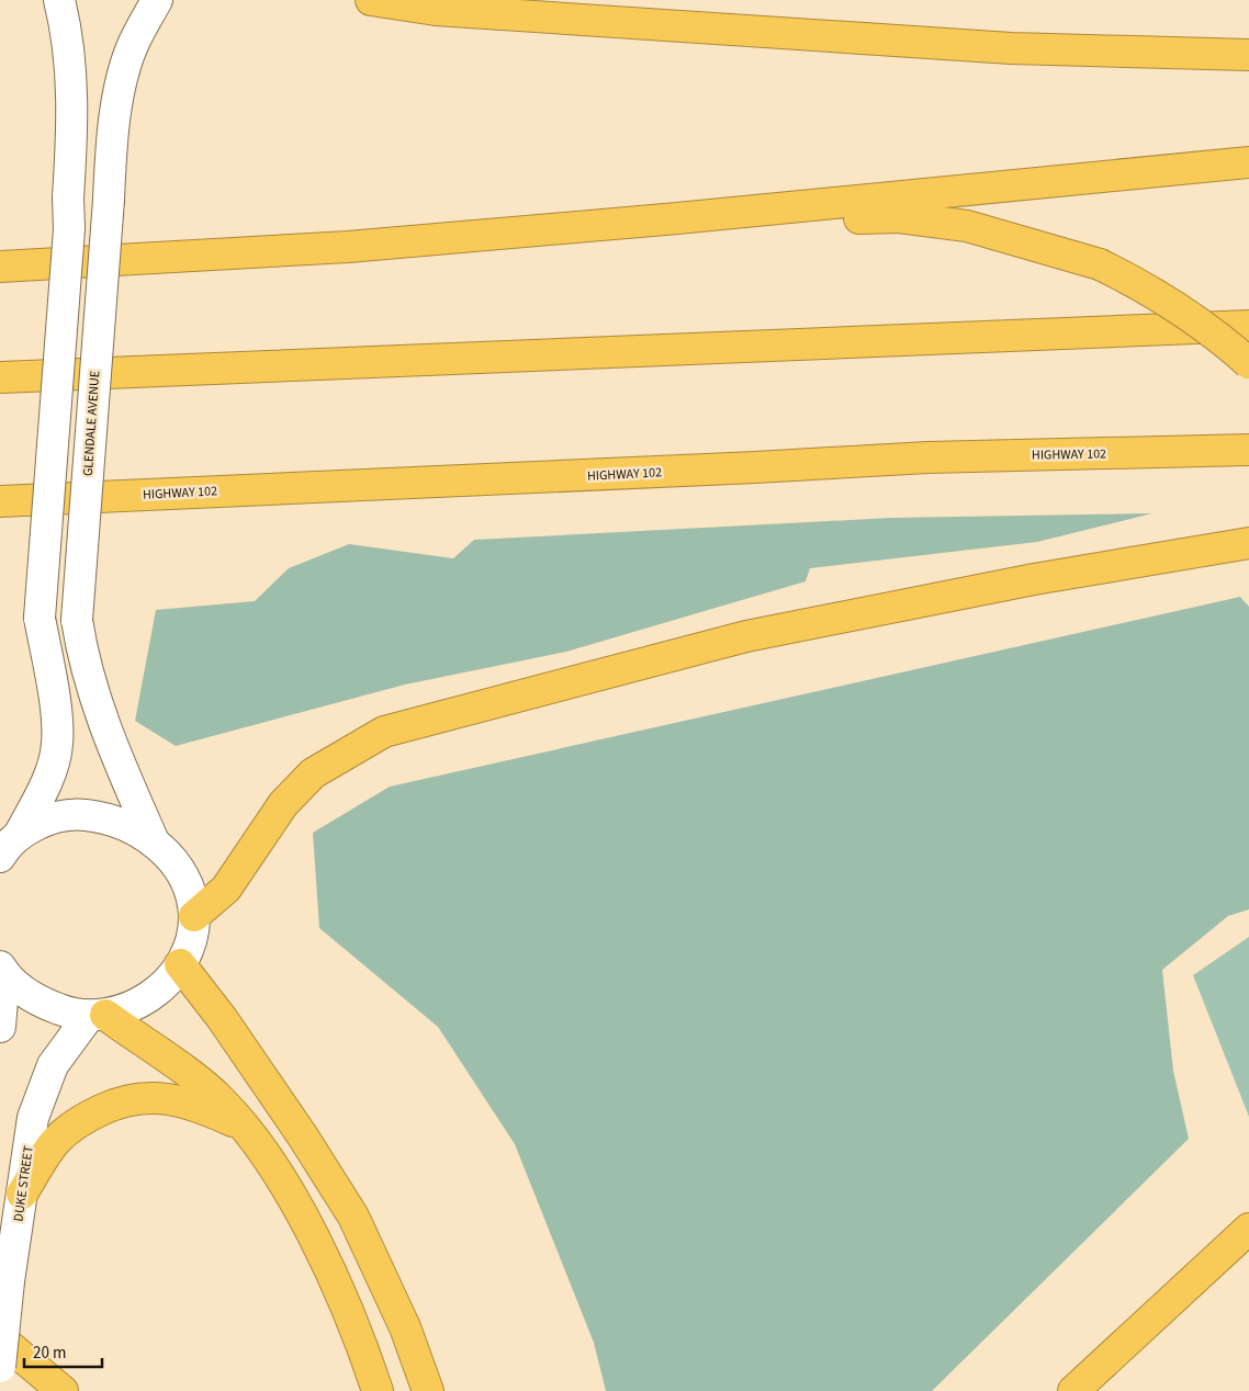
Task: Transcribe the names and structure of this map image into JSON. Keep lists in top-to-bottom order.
{
  "streets": {
    "highway": ["HIGHWAY 102"],
    "main road": ["GLENDALE AVENUE", "DUKE STREET"]
  },
  "scale_bar": "20 m"
}
